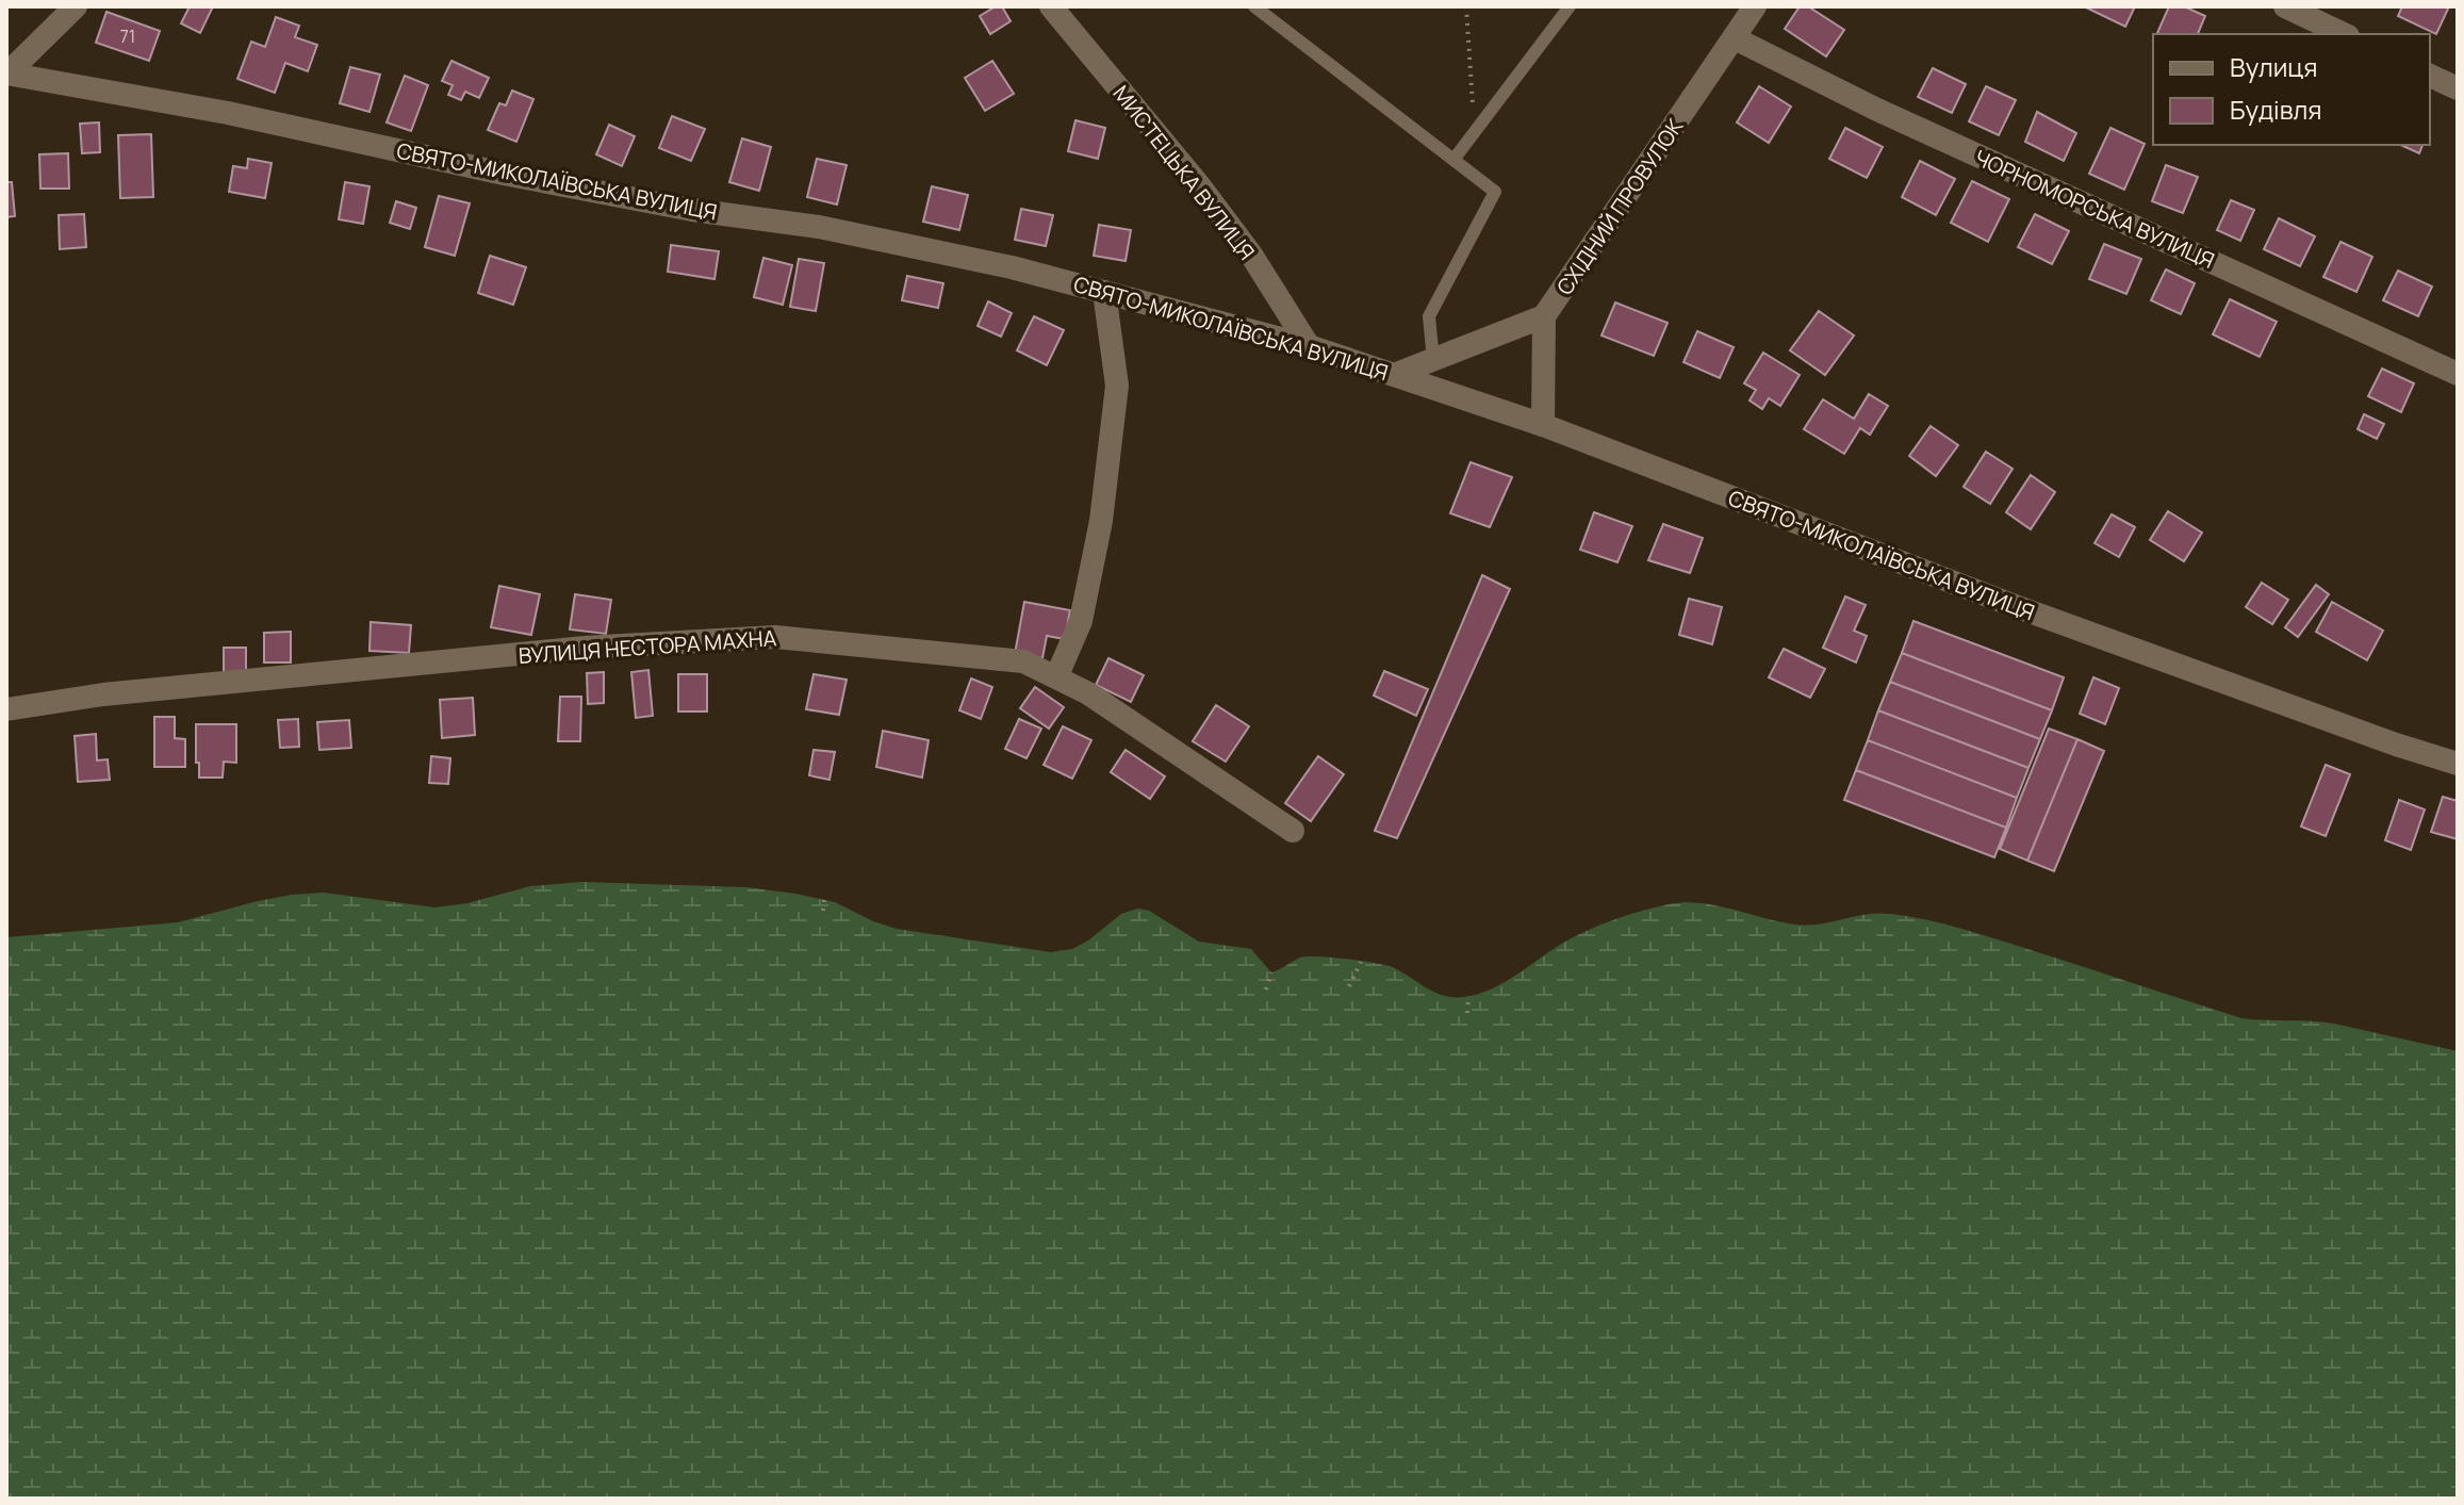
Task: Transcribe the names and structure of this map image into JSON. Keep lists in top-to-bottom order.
{
  "streets": {
    "street": [
      "МИСТЕЦЬКА ВУЛИЦЯ",
      "СВЯТО-МИКОЛАЇВСЬКА ВУЛИЦЯ",
      "СХІДНИЙ ПРОВУЛОК",
      "ЧОРНОМОРСЬКА ВУЛИЦЯ",
      "ВУЛИЦЯ НЕСТОРА МАХНА"
    ]
  },
  "crossings": [
    ["МИСТЕЦЬКА ВУЛИЦЯ", "СВЯТО-МИКОЛАЇВСЬКА ВУЛИЦЯ"],
    ["СВЯТО-МИКОЛАЇВСЬКА ВУЛИЦЯ", "СХІДНИЙ ПРОВУЛОК"],
    ["СХІДНИЙ ПРОВУЛОК", "ЧОРНОМОРСЬКА ВУЛИЦЯ"]
  ],
  "house_numbers": ["71"],
  "legend": ["Вулиця", "Будівля"]
}
